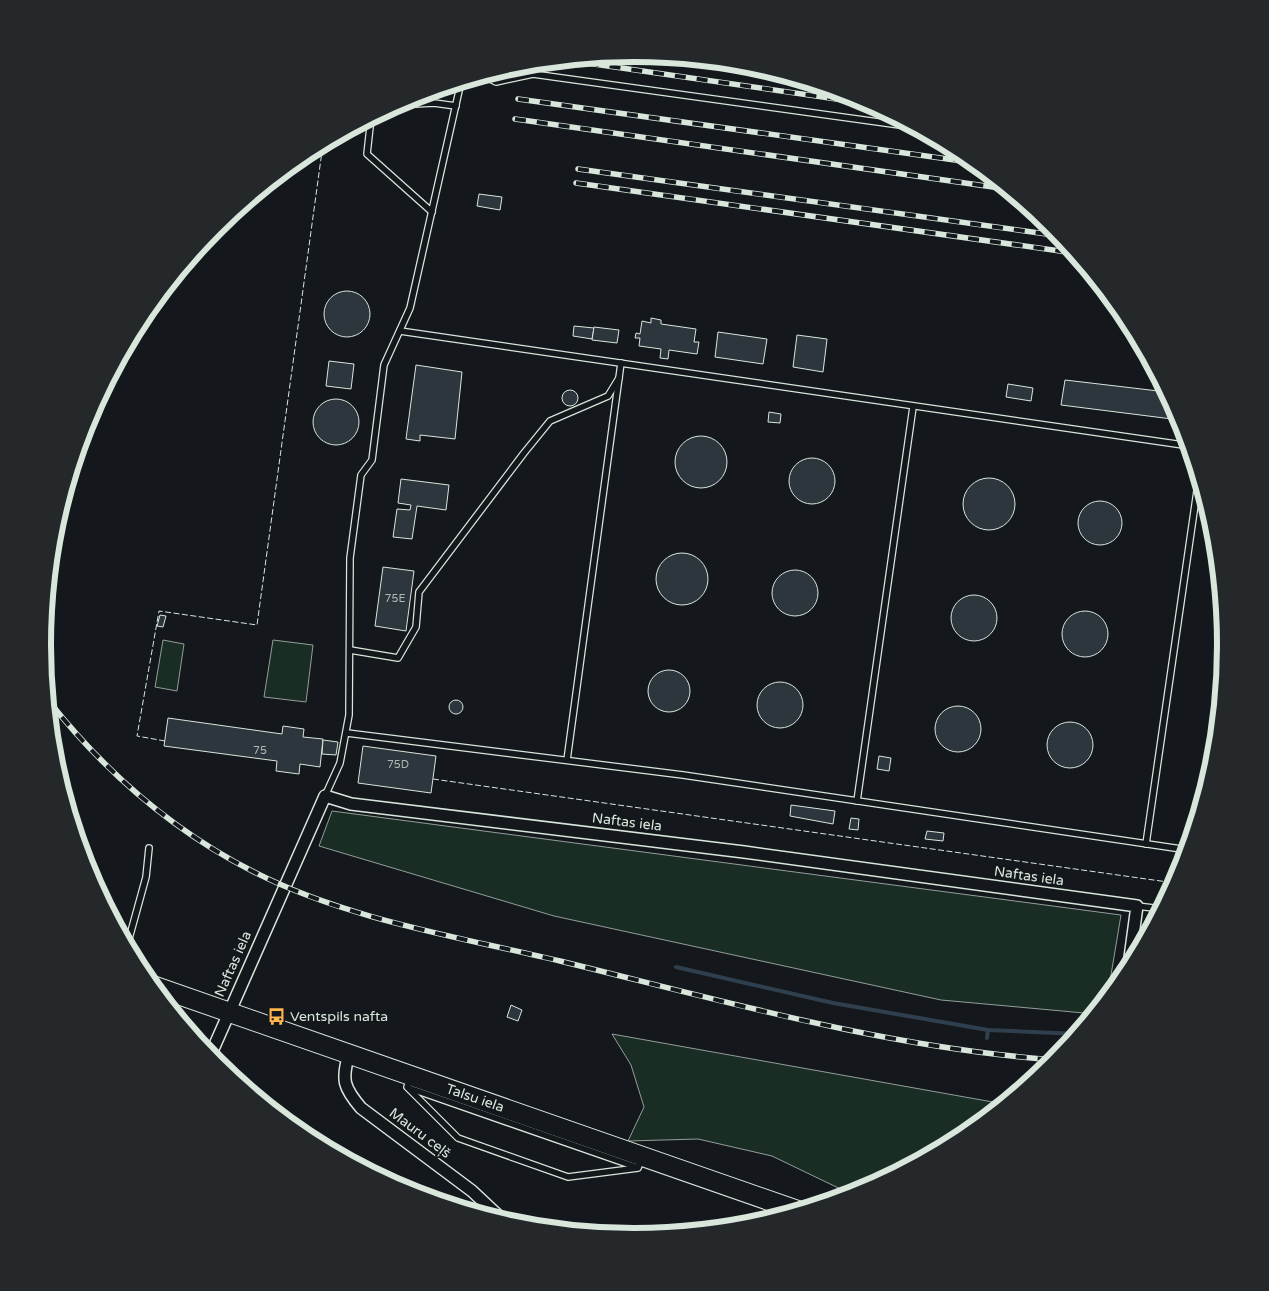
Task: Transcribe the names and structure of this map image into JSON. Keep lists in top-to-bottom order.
{
  "streets": {
    "main road": ["Talsu iela"],
    "street": ["Naftas iela", "Mauru ceļš"]
  },
  "crossings": [
    ["Naftas iela", "Talsu iela"],
    ["Talsu iela", "Mauru ceļš"]
  ],
  "places": {
    "bus stop": ["Ventspils nafta"]
  },
  "house_numbers": ["75E", "75", "75D"]
}
